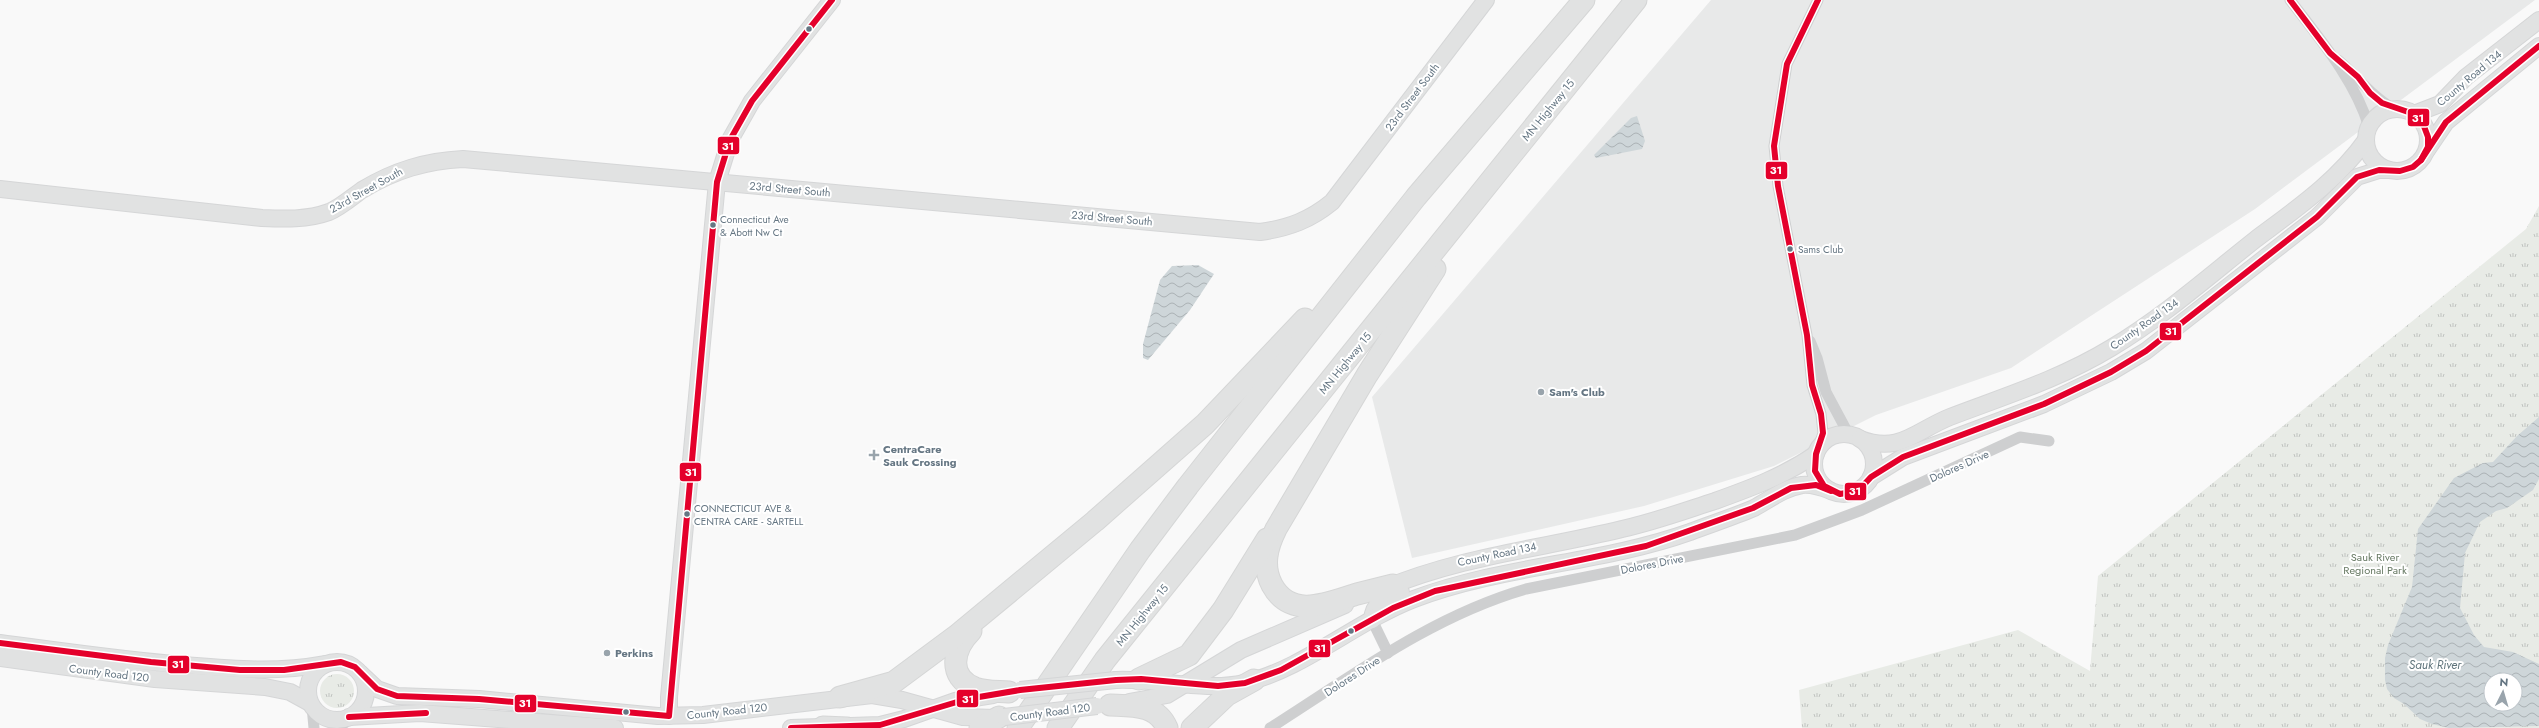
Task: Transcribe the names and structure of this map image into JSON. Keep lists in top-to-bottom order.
{
  "streets": {
    "highway": ["MN Highway 15"],
    "street": [
      "County Road 134",
      "23rd Street South",
      "Dolores Drive",
      "County Road 120"
    ]
  },
  "crossings": [
    ["County Road 134", "County Road 120"]
  ],
  "water": ["Sauk River"],
  "parks": ["Sauk River Regional Park"],
  "places": {
    "other": [
      "Connecticut Ave & Abott Nw Ct",
      "Sams Club",
      "Sam's Club",
      "CONNECTICUT AVE & CENTRA CARE - SARTELL",
      "Perkins"
    ],
    "health": ["CentraCare Sauk Crossing"]
  },
  "lines": ["transit line 31"],
  "north": "top"
}
